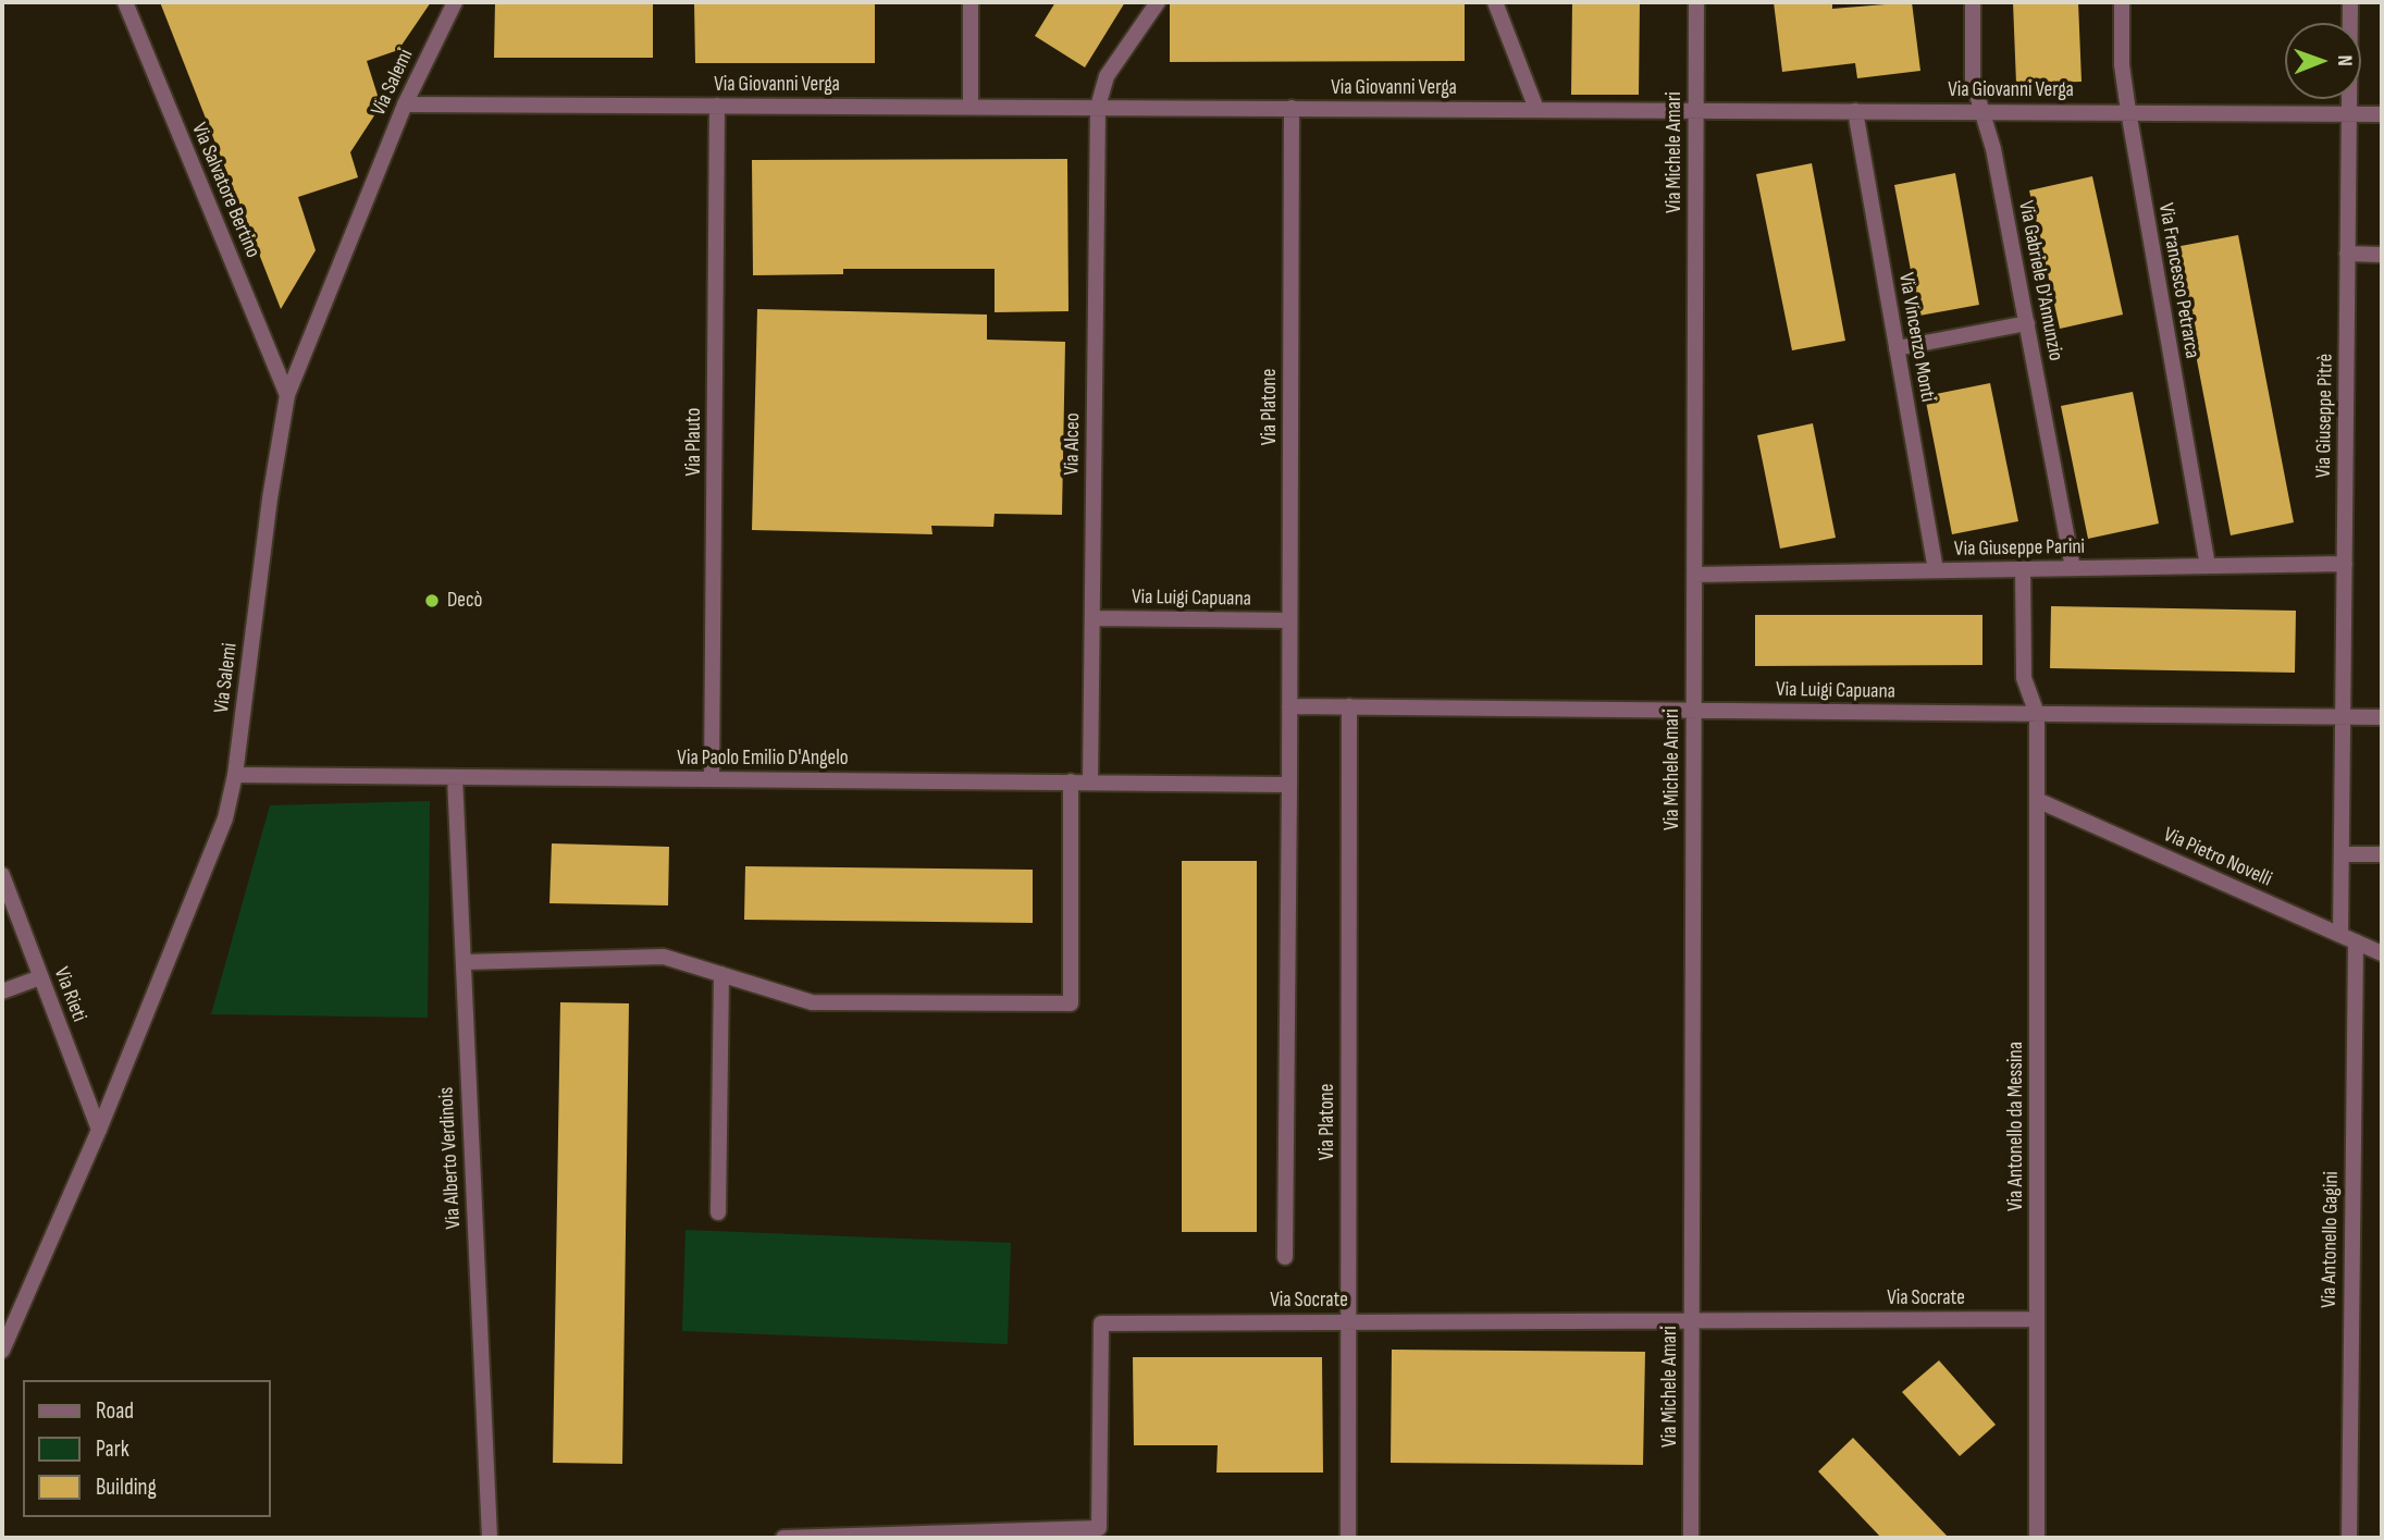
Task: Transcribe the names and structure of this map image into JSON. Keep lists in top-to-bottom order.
{
  "streets": {
    "street": [
      "Via Salemi",
      "Via Giovanni Verga",
      "Via Michele Amari",
      "Via Salvatore Bertino",
      "Via Gabriele D'Annunzio",
      "Via Francesco Petrarca",
      "Via Vincenzo Monti",
      "Via Platone",
      "Via Giuseppe Pitrè",
      "Via Plauto",
      "Via Alceo",
      "Via Giuseppe Parini",
      "Via Luigi Capuana",
      "Via Paolo Emilio D'Angelo",
      "Via Pietro Novelli",
      "Via Rieti",
      "Via Antonello da Messina",
      "Via Alberto Verdinois",
      "Via Antonello Gagini",
      "Via Socrate"
    ]
  },
  "crossings": [
    ["Via Salemi", "Via Giovanni Verga"],
    ["Via Salemi", "Via Salvatore Bertino"],
    ["Via Salemi", "Via Paolo Emilio D'Angelo"],
    ["Via Salemi", "Via Rieti"],
    ["Via Giovanni Verga", "Via Michele Amari"],
    ["Via Giovanni Verga", "Via Gabriele D'Annunzio"],
    ["Via Giovanni Verga", "Via Francesco Petrarca"],
    ["Via Giovanni Verga", "Via Vincenzo Monti"],
    ["Via Giovanni Verga", "Via Platone"],
    ["Via Giovanni Verga", "Via Giuseppe Pitrè"],
    ["Via Giovanni Verga", "Via Plauto"],
    ["Via Giovanni Verga", "Via Alceo"],
    ["Via Michele Amari", "Via Giuseppe Parini"],
    ["Via Michele Amari", "Via Luigi Capuana"],
    ["Via Michele Amari", "Via Socrate"],
    ["Via Gabriele D'Annunzio", "Via Giuseppe Parini"],
    ["Via Francesco Petrarca", "Via Giuseppe Parini"],
    ["Via Vincenzo Monti", "Via Giuseppe Parini"],
    ["Via Platone", "Via Luigi Capuana"],
    ["Via Platone", "Via Paolo Emilio D'Angelo"],
    ["Via Platone", "Via Socrate"],
    ["Via Giuseppe Pitrè", "Via Giuseppe Parini"],
    ["Via Giuseppe Pitrè", "Via Luigi Capuana"],
    ["Via Giuseppe Pitrè", "Via Antonello Gagini"],
    ["Via Plauto", "Via Paolo Emilio D'Angelo"],
    ["Via Alceo", "Via Luigi Capuana"],
    ["Via Alceo", "Via Paolo Emilio D'Angelo"],
    ["Via Giuseppe Parini", "Via Antonello da Messina"],
    ["Via Luigi Capuana", "Via Antonello da Messina"],
    ["Via Paolo Emilio D'Angelo", "Via Alberto Verdinois"],
    ["Via Pietro Novelli", "Via Antonello da Messina"],
    ["Via Pietro Novelli", "Via Antonello Gagini"],
    ["Via Antonello da Messina", "Via Socrate"]
  ],
  "places": ["Decò"],
  "legend": ["Road", "Park", "Building"],
  "north": "right"
}
